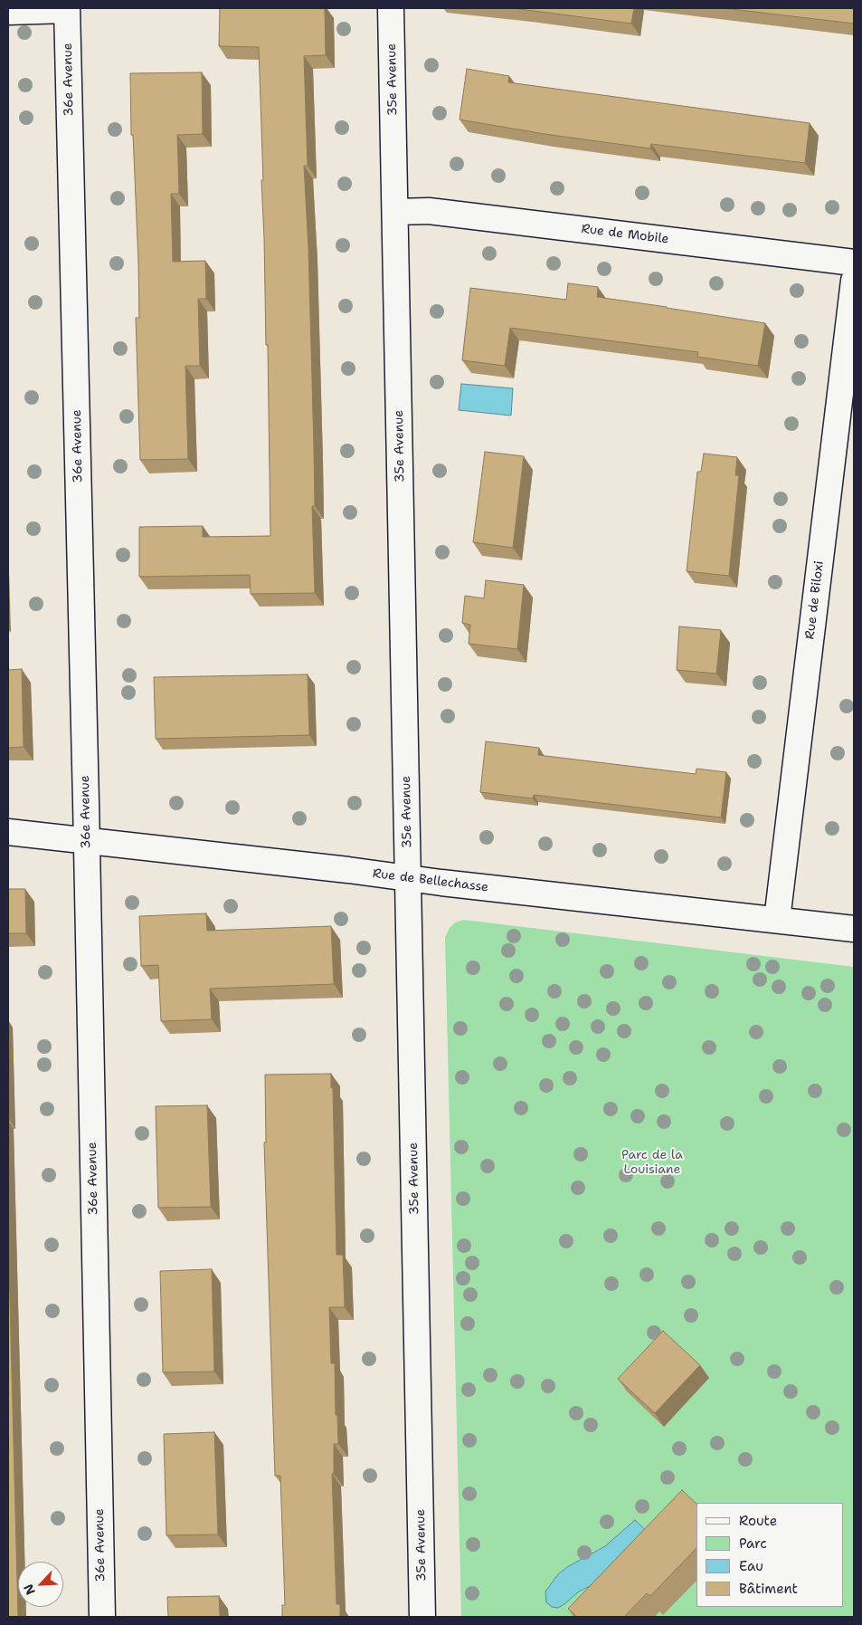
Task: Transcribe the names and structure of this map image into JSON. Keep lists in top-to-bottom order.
{
  "streets": {
    "street": [
      "36e Avenue",
      "35e Avenue",
      "Rue de Mobile",
      "Rue de Biloxi",
      "Rue de Bellechasse"
    ]
  },
  "crossings": [
    ["36e Avenue", "Rue de Bellechasse"],
    ["35e Avenue", "Rue de Mobile"],
    ["35e Avenue", "Rue de Bellechasse"],
    ["Rue de Biloxi", "Rue de Bellechasse"]
  ],
  "parks": ["Parc de la Louisiane"],
  "legend": [
    "Route",
    "Parc",
    "Eau",
    "Bâtiment"
  ],
  "north": "bottom left"
}
